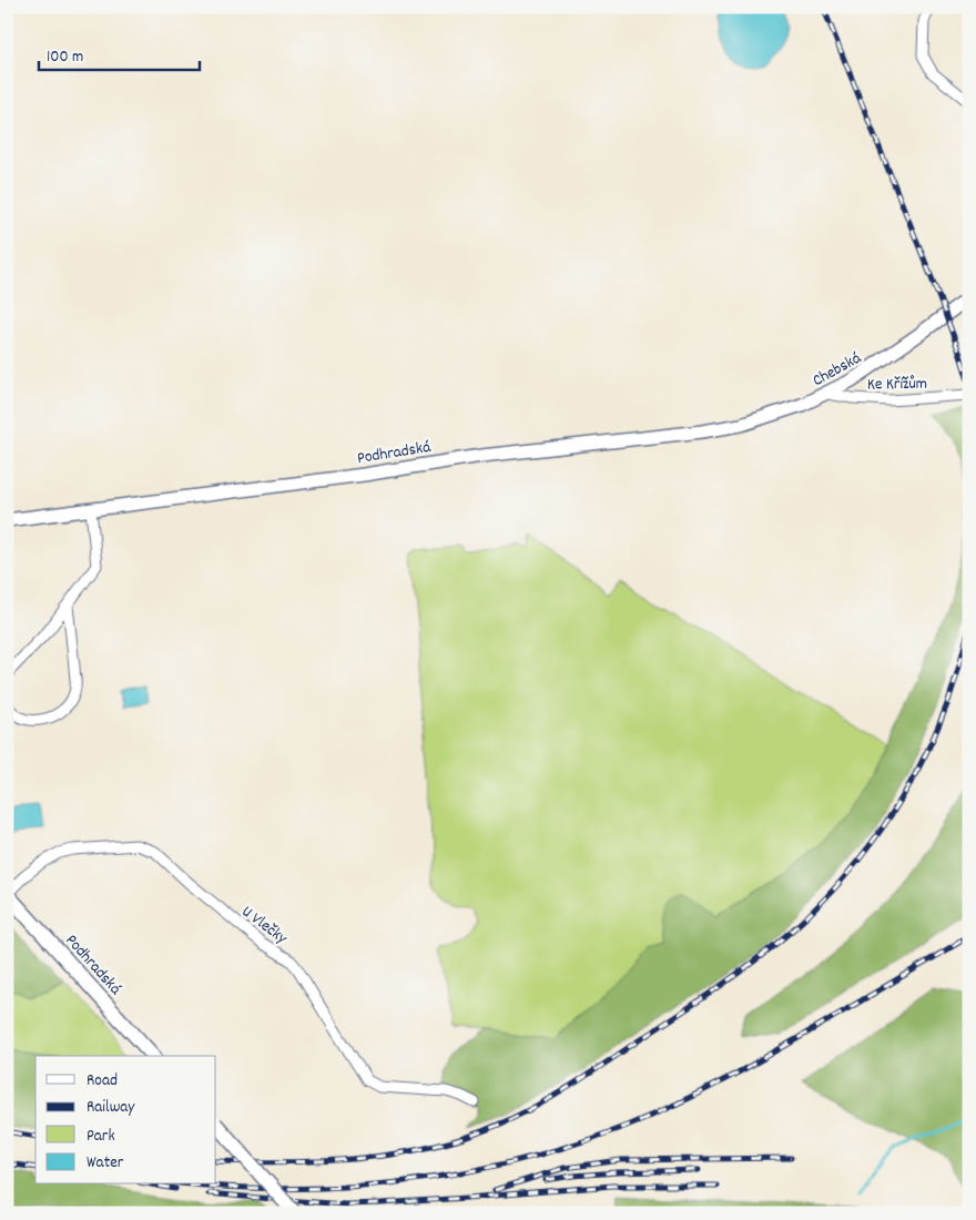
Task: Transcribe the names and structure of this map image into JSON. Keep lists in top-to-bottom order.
{
  "streets": {
    "main road": ["Podhradská"],
    "street": ["Chebská", "Ke Křížům", "U Vlečky"]
  },
  "crossings": [
    ["Chebská", "Ke Křížům"],
    ["Chebská", "Podhradská"],
    ["Podhradská", "U Vlečky"]
  ],
  "legend": [
    "Road",
    "Railway",
    "Park",
    "Water"
  ],
  "scale_bar": "100 m"
}
